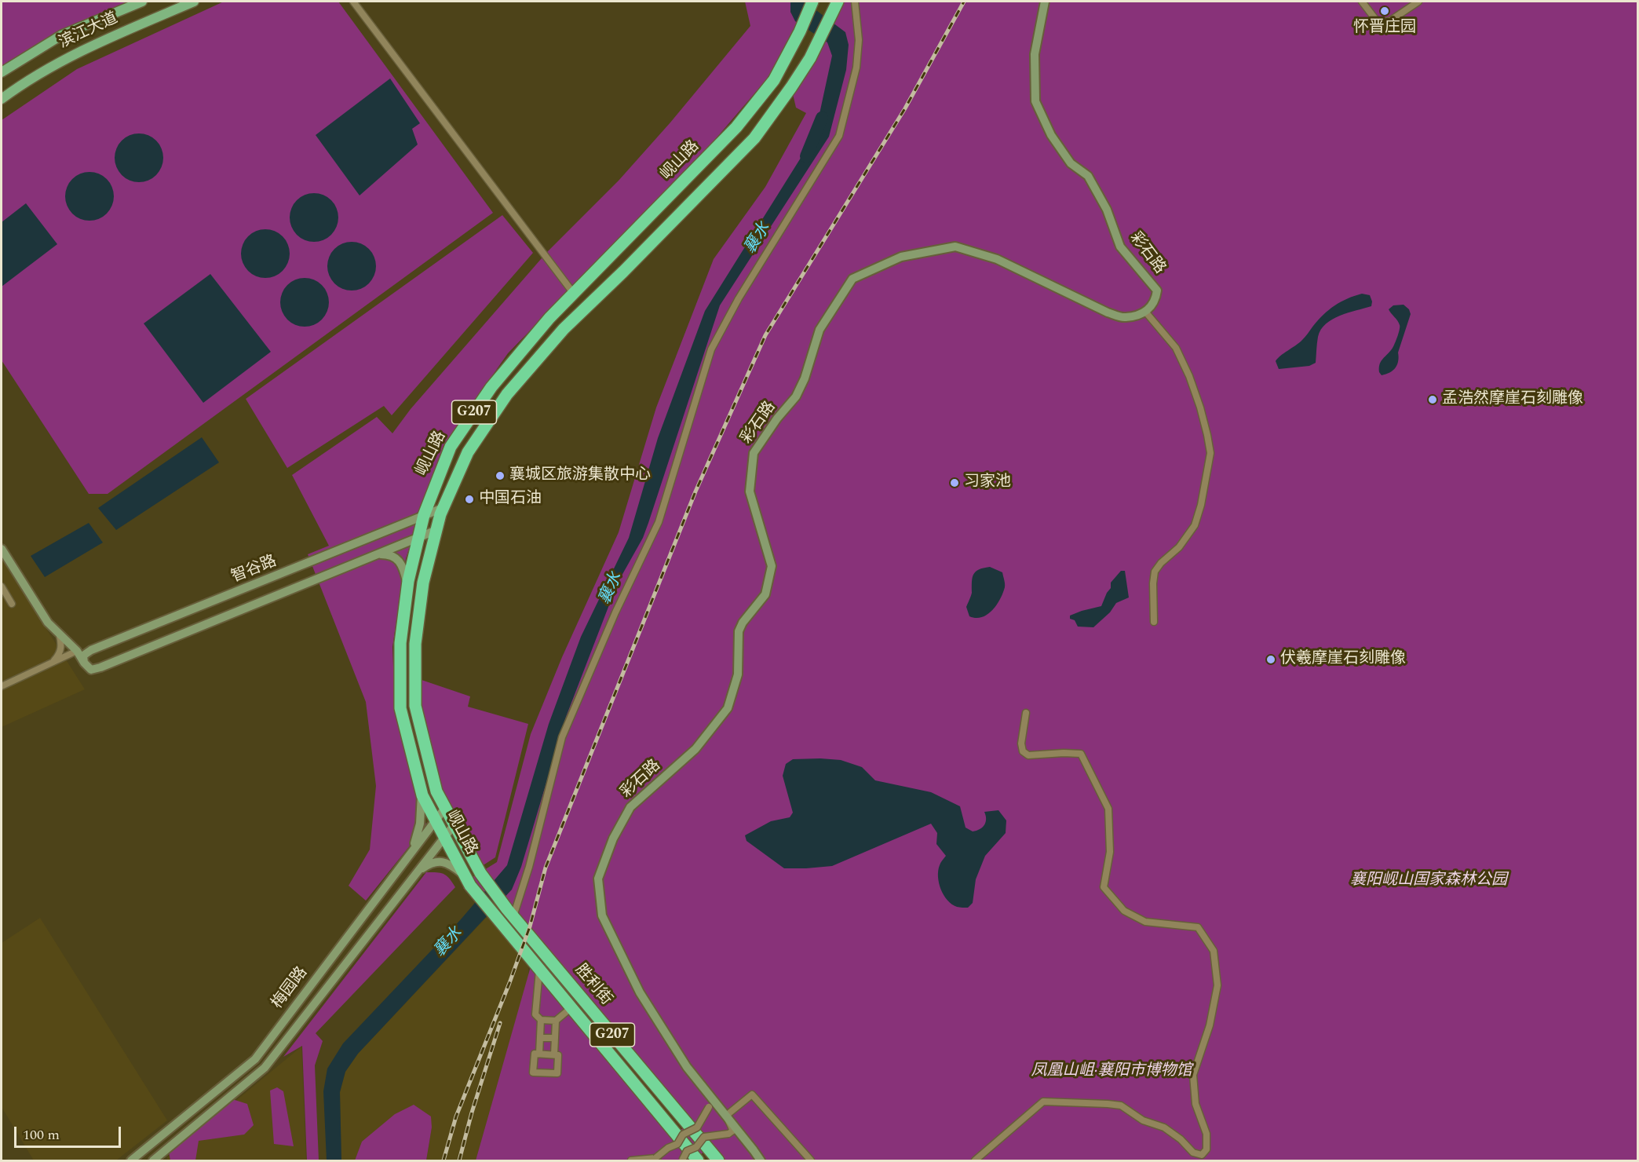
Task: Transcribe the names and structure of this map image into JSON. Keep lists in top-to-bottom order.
{
  "streets": {
    "highway": ["岘山路", "G207", "胜利街"],
    "main road": ["滨江大道"],
    "street": ["彩石路", "智谷路", "梅园路"]
  },
  "crossings": [
    ["岘山路", "智谷路"],
    ["岘山路", "胜利街"],
    ["岘山路", "梅园路"]
  ],
  "water": ["襄水"],
  "parks": ["襄阳岘山国家森林公园", "凤凰山岨·襄阳市博物馆"],
  "places": [
    "怀晋庄园",
    "孟浩然摩崖石刻雕像",
    "襄城区旅游集散中心",
    "习家池",
    "中国石油",
    "伏羲摩崖石刻雕像"
  ],
  "scale_bar": "100 m"
}
